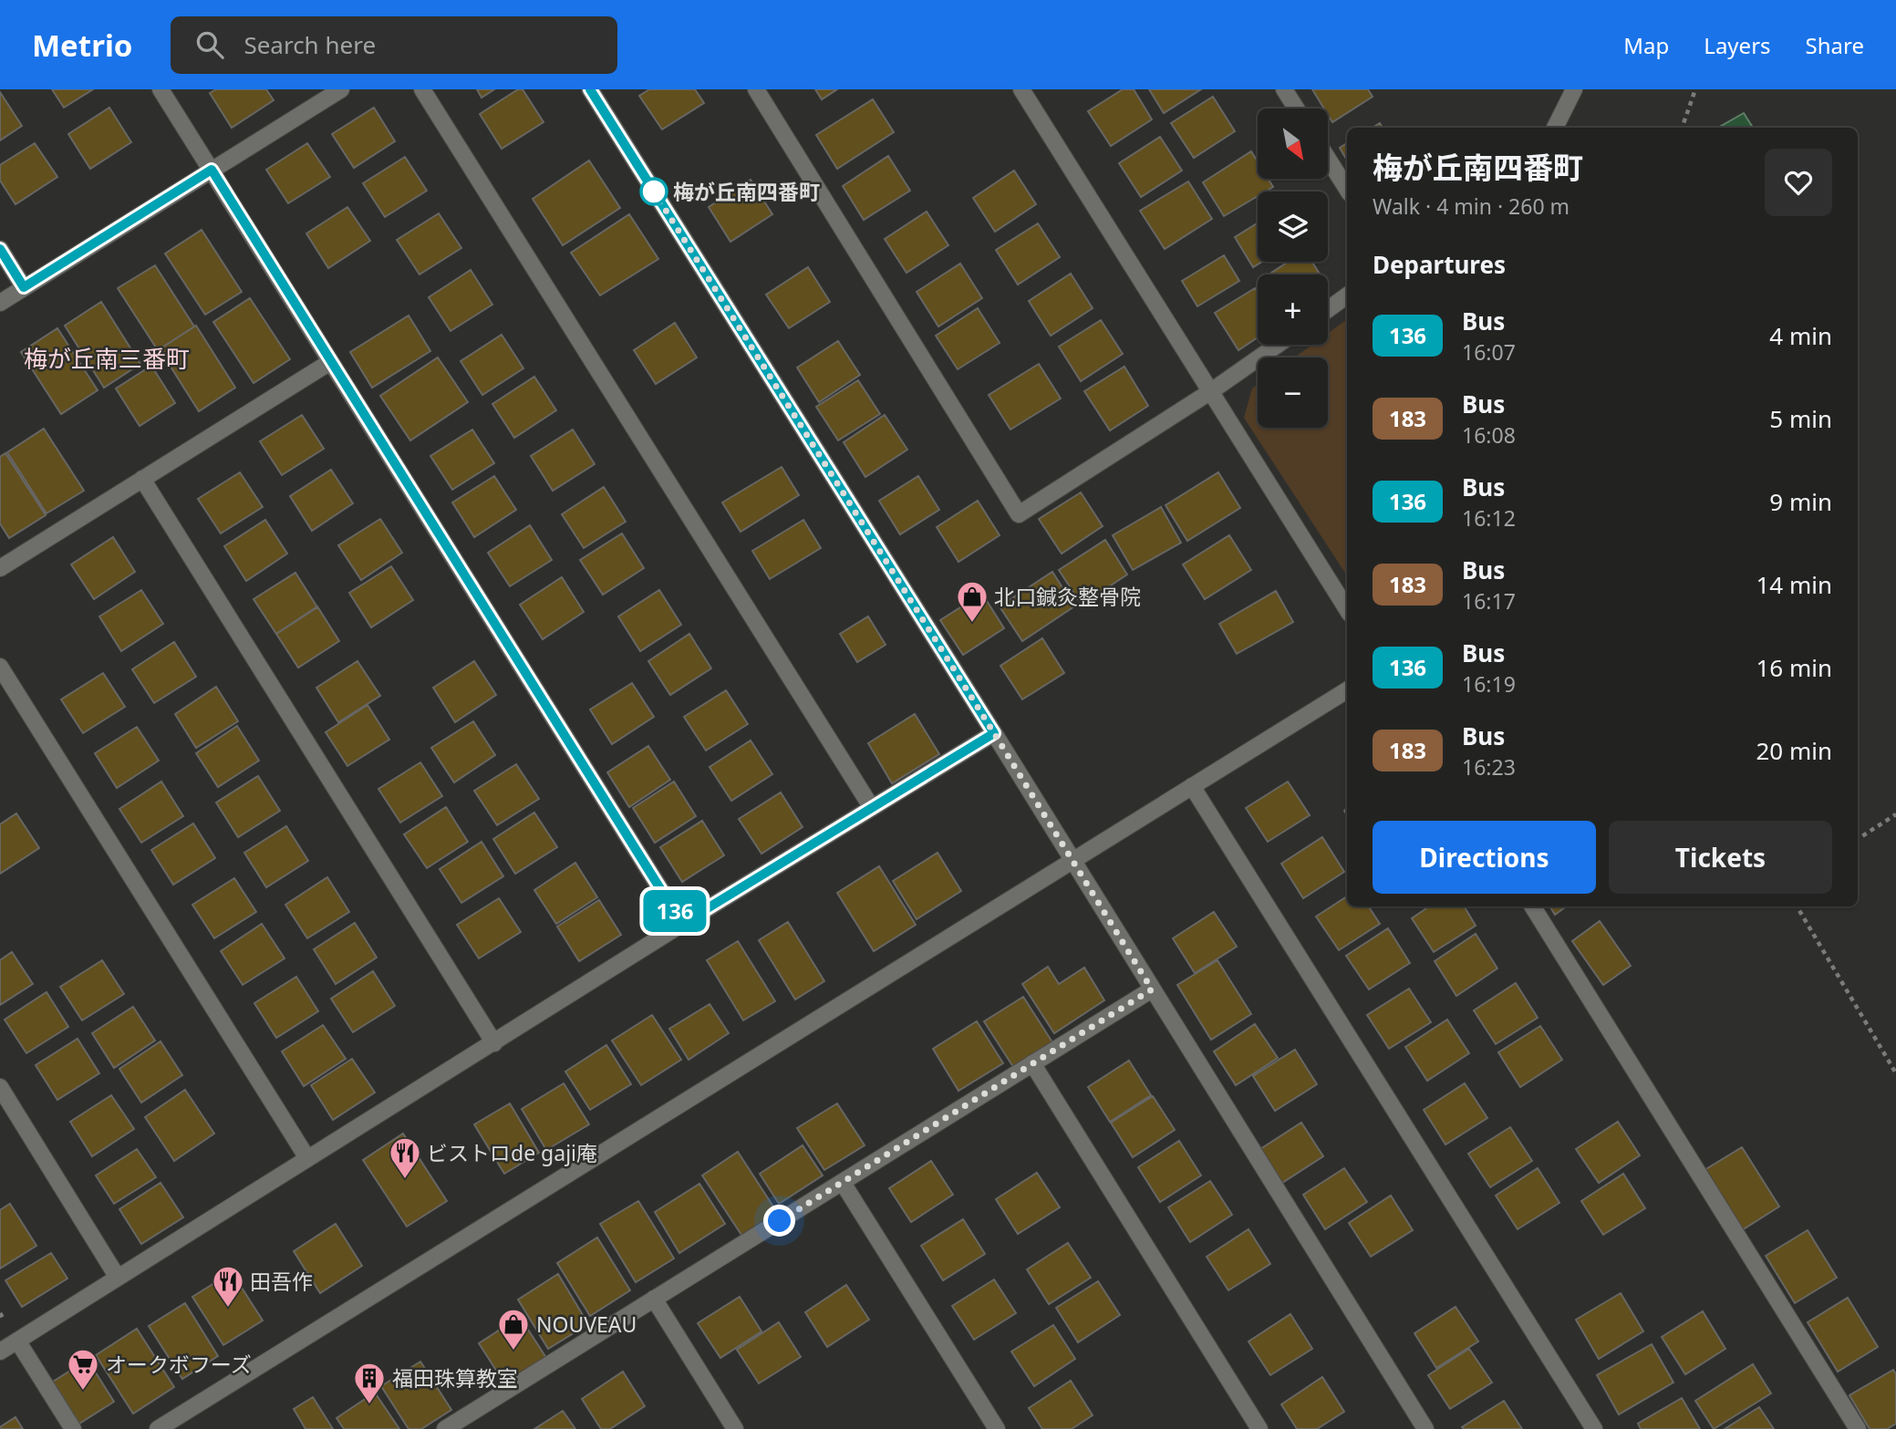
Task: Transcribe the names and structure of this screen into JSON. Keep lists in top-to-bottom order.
{
  "districts": ["梅が丘南三番町"],
  "places": {
    "other": ["梅が丘南四番町"],
    "shop": ["北口鍼灸整骨院", "NOUVEAU"],
    "restaurant": ["ビストロde gaji庵", "田吾作"],
    "supermarket": ["オークボフーズ"],
    "building": ["福田珠算教室"]
  },
  "lines": ["bus line 136"],
  "north": "bottom right",
  "page": {
    "header": "Metrio",
    "search": "Search here",
    "nav": ["Map", "Layers", "Share"],
    "on_map": "136",
    "map_buttons": ["+", "−"],
    "heading": [
      ["梅が丘南四番町", "Walk · 4 min · 260 m"],
      "Departures"
    ],
    "list": [
      {
        "mark": "136",
        "name": "Bus",
        "note": "16:07",
        "value": "4 min"
      },
      {
        "mark": "183",
        "name": "Bus",
        "note": "16:08",
        "value": "5 min"
      },
      {
        "mark": "136",
        "name": "Bus",
        "note": "16:12",
        "value": "9 min"
      },
      {
        "mark": "183",
        "name": "Bus",
        "note": "16:17",
        "value": "14 min"
      },
      {
        "mark": "136",
        "name": "Bus",
        "note": "16:19",
        "value": "16 min"
      },
      {
        "mark": "183",
        "name": "Bus",
        "note": "16:23",
        "value": "20 min"
      }
    ],
    "buttons": ["Directions", "Tickets"]
  }
}
